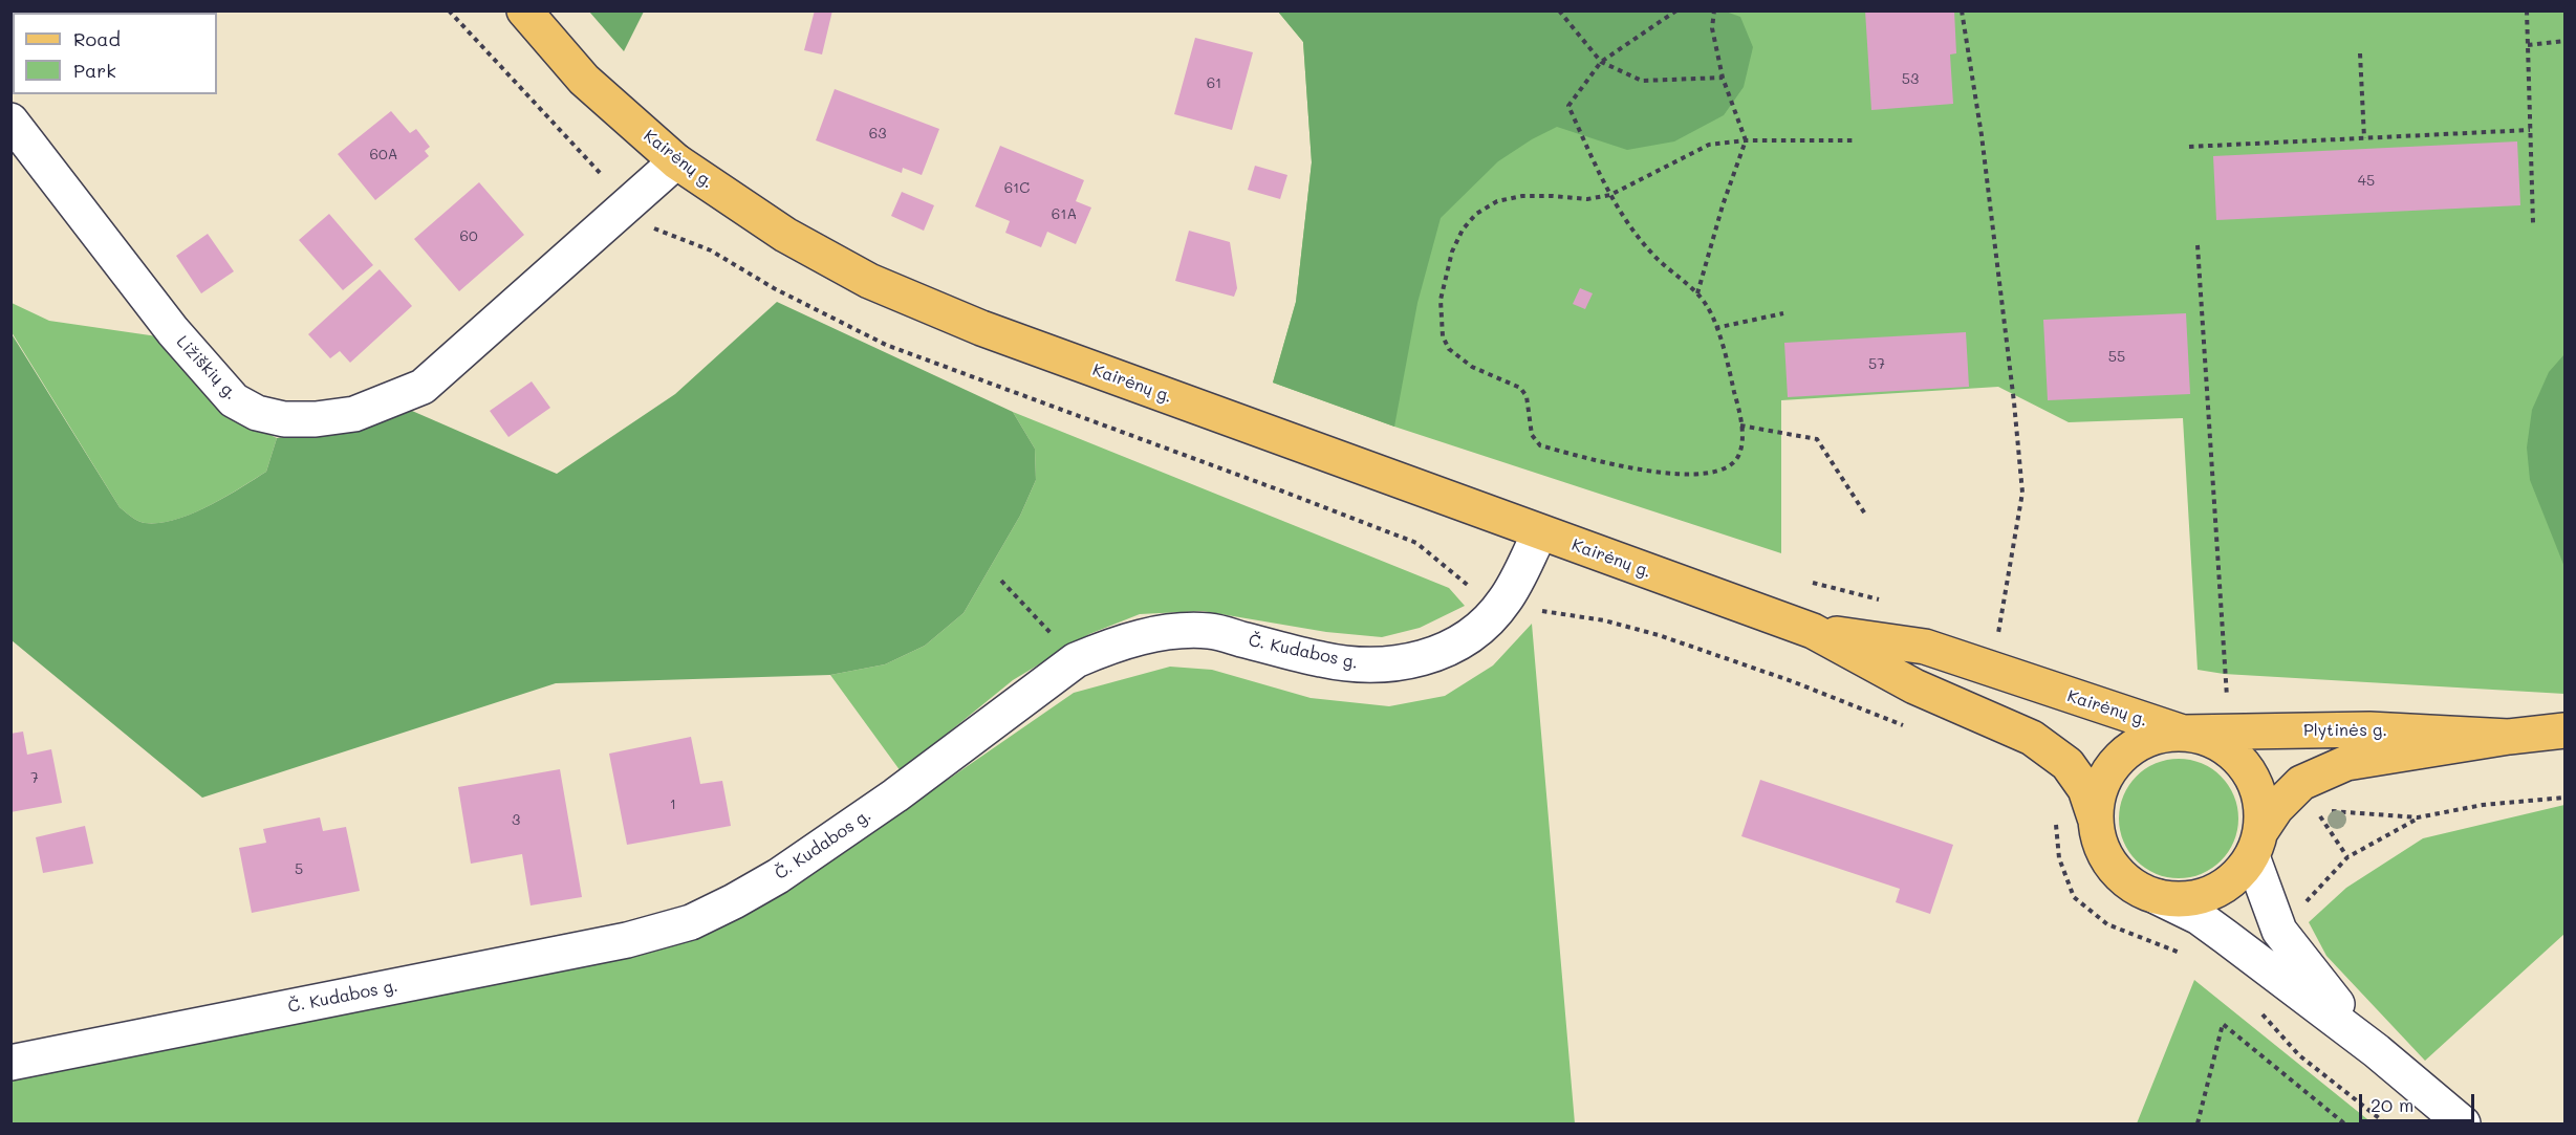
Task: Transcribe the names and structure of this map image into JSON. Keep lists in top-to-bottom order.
{
  "streets": {
    "main road": ["Kairėnų g.", "Plytinės g."],
    "street": ["Ližiškių g.", "Č. Kudabos g."]
  },
  "crossings": [
    ["Kairėnų g.", "Ližiškių g."],
    ["Kairėnų g.", "Č. Kudabos g."],
    ["Kairėnų g.", "Plytinės g."]
  ],
  "house_numbers": [
    "53",
    "61",
    "63",
    "60A",
    "45",
    "61C",
    "61A",
    "60",
    "55",
    "57",
    "7",
    "1",
    "3",
    "5"
  ],
  "legend": ["Road", "Park"],
  "scale_bar": "20 m"
}
